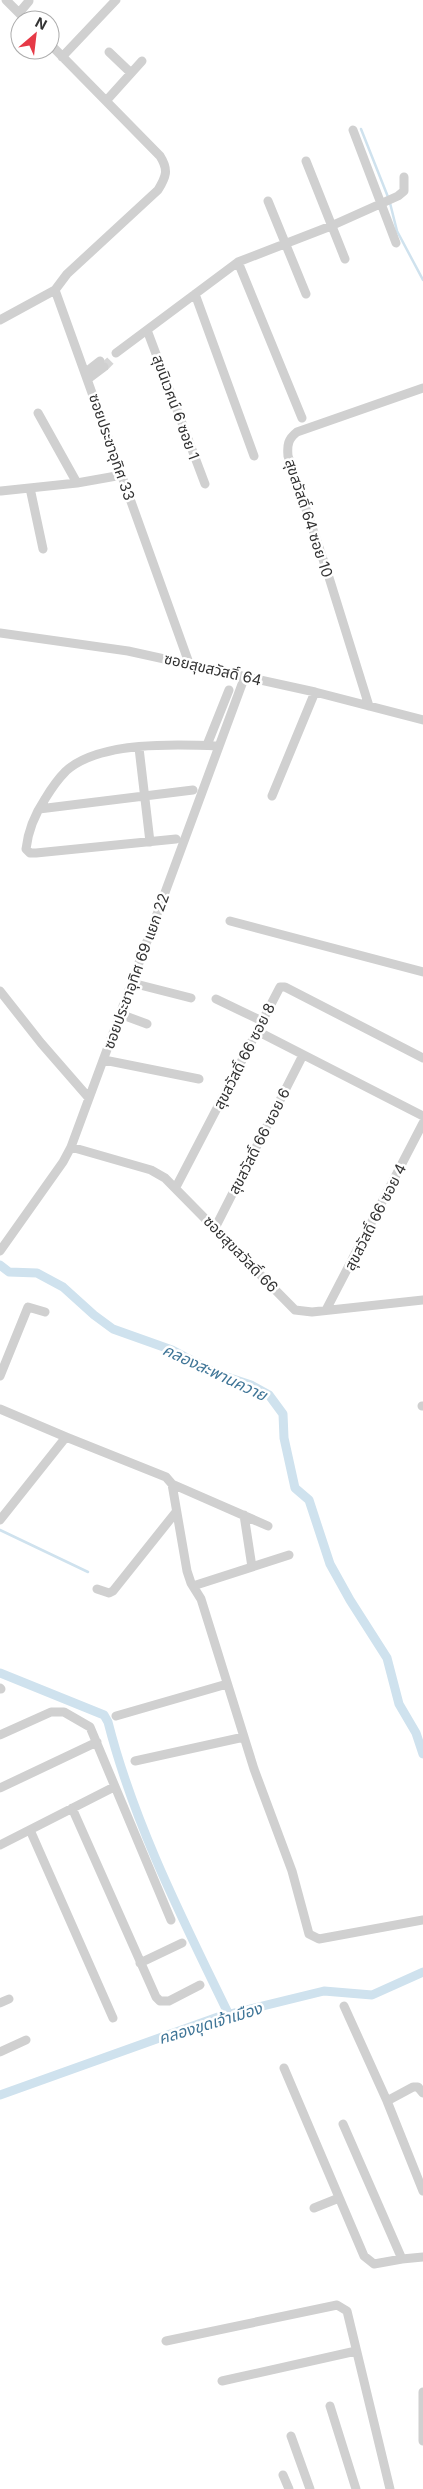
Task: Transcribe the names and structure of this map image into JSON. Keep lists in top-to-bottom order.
{
  "streets": {
    "street": [
      "สุขนิเวศน์ 6 ซอย 1",
      "ซอยประชาอุทิศ 33",
      "สุขสวัสดิ์ 64 ซอย 10",
      "ซอยสุขสวัสดิ์ 64",
      "ซอยประชาอุทิศ 69 แยก 22",
      "สุขสวัสดิ์ 66 ซอย 8",
      "สุขสวัสดิ์ 66 ซอย 6",
      "สุขสวัสดิ์ 66 ซอย 4",
      "ซอยสุขสวัสดิ์ 66"
    ]
  },
  "crossings": [
    ["ซอยประชาอุทิศ 33", "ซอยสุขสวัสดิ์ 64"],
    ["สุขสวัสดิ์ 64 ซอย 10", "ซอยสุขสวัสดิ์ 64"],
    ["ซอยสุขสวัสดิ์ 64", "ซอยประชาอุทิศ 69 แยก 22"],
    ["ซอยประชาอุทิศ 69 แยก 22", "ซอยสุขสวัสดิ์ 66"],
    ["สุขสวัสดิ์ 66 ซอย 8", "ซอยสุขสวัสดิ์ 66"],
    ["สุขสวัสดิ์ 66 ซอย 6", "ซอยสุขสวัสดิ์ 66"],
    ["สุขสวัสดิ์ 66 ซอย 4", "ซอยสุขสวัสดิ์ 66"]
  ],
  "water": ["คลองสะพานควาย", "คลองขุดเจ้าเมือง"],
  "north": "top right"
}
